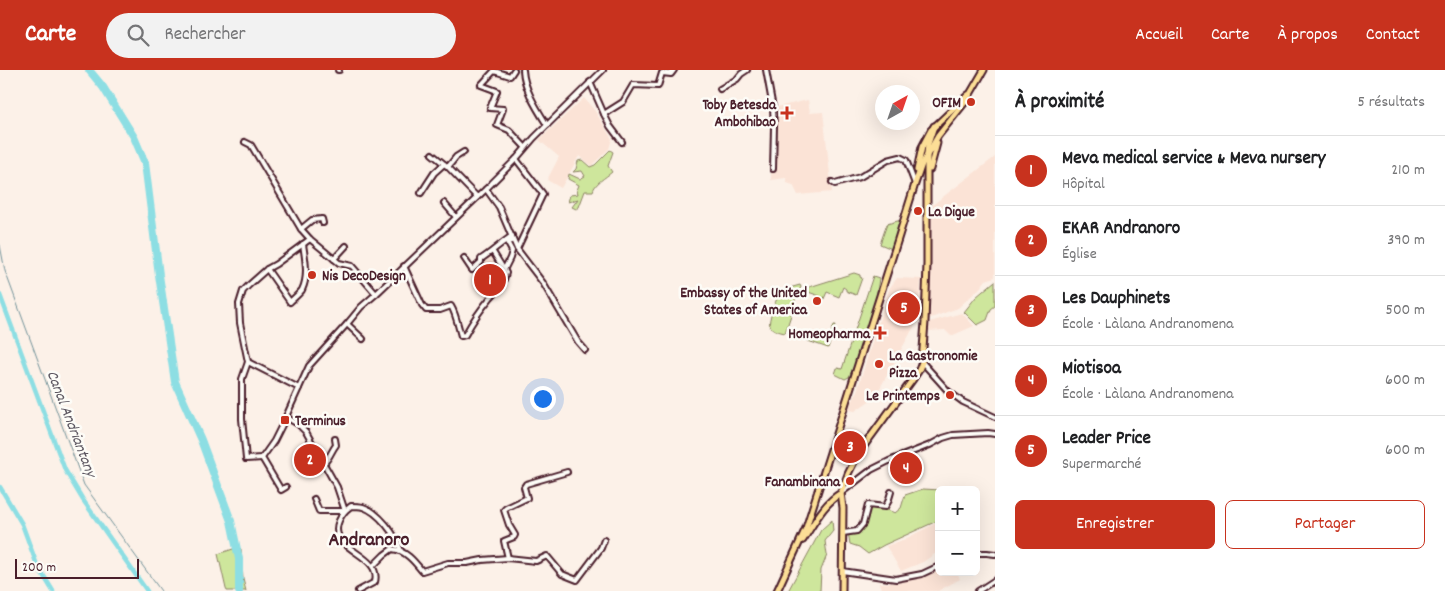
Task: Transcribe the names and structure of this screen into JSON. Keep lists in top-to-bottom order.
{
  "districts": ["Andranoro"],
  "water": ["Canal Andriantany"],
  "places": {
    "other": [
      "OFIM",
      "La Digue",
      "Nis DecoDesign",
      "Embassy of the United States of America",
      "La Gastronomie Pizza",
      "Le Printemps",
      "Fanambinana"
    ],
    "health": ["Toby Betesda Ambohibao", "Homeopharma"],
    "transit": ["Terminus"]
  },
  "scale_bar": "200 m",
  "north": "top right",
  "page": {
    "header": "Carte",
    "search": "Rechercher",
    "nav": [
      "Accueil",
      "Carte",
      "À propos",
      "Contact"
    ],
    "heading": ["À proximité", "5 résultats"],
    "list": [
      {
        "mark": "1",
        "name": "Meva medical service & Meva nursery",
        "note": "Hôpital",
        "value": "210 m"
      },
      {
        "mark": "2",
        "name": "EKAR Andranoro",
        "note": "Église",
        "value": "390 m"
      },
      {
        "mark": "3",
        "name": "Les Dauphinets",
        "note": "École · Làlana Andranomena",
        "value": "500 m"
      },
      {
        "mark": "4",
        "name": "Miotisoa",
        "note": "École · Làlana Andranomena",
        "value": "600 m"
      },
      {
        "mark": "5",
        "name": "Leader Price",
        "note": "Supermarché",
        "value": "600 m"
      }
    ],
    "pins": [
      "1",
      "5",
      "3",
      "2",
      "4"
    ],
    "buttons": ["Enregistrer", "Partager"],
    "map_buttons": ["+", "−"],
    "scale": "200 m"
  }
}
